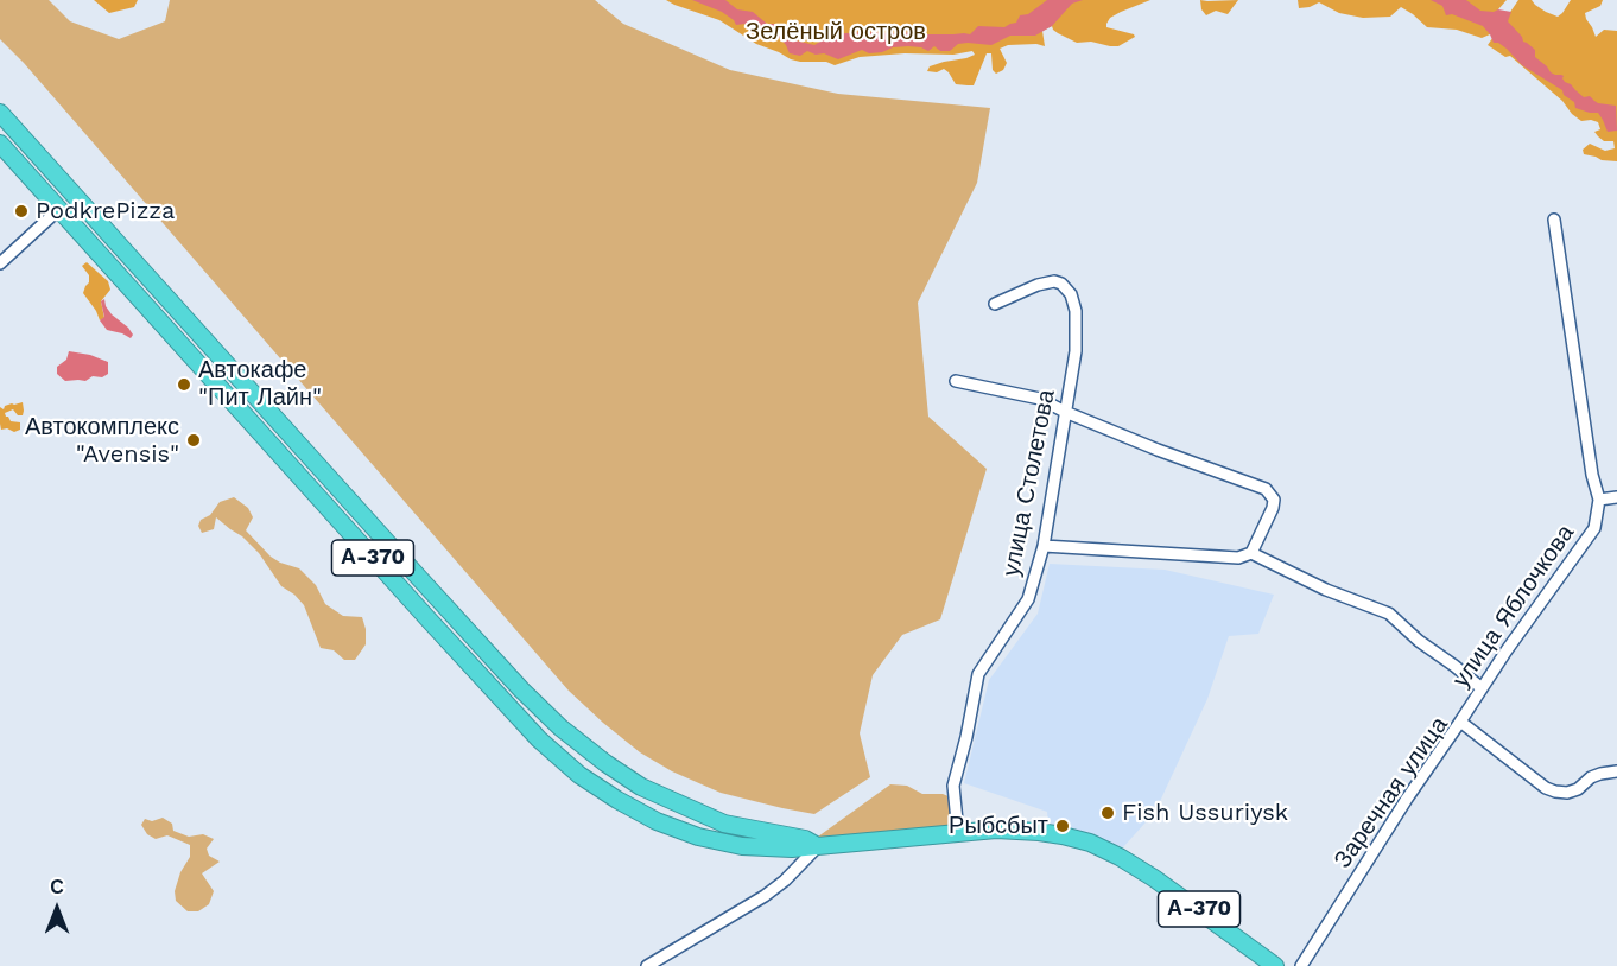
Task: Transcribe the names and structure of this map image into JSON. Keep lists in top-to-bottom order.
{
  "streets": {
    "highway": ["А-370"],
    "street": ["улица Столетова", "улица Яблочкова", "Заречная улица"]
  },
  "crossings": [
    ["улица Столетова", "А-370"],
    ["улица Яблочкова", "Заречная улица"]
  ],
  "parks": ["Зелёный остров"],
  "places": [
    "PodkrePizza",
    "Автокафе \"Пит Лайн\"",
    "Автокомплекс \"Avensis\"",
    "Fish Ussuriysk",
    "Рыбсбыт"
  ],
  "north": "top"
}
